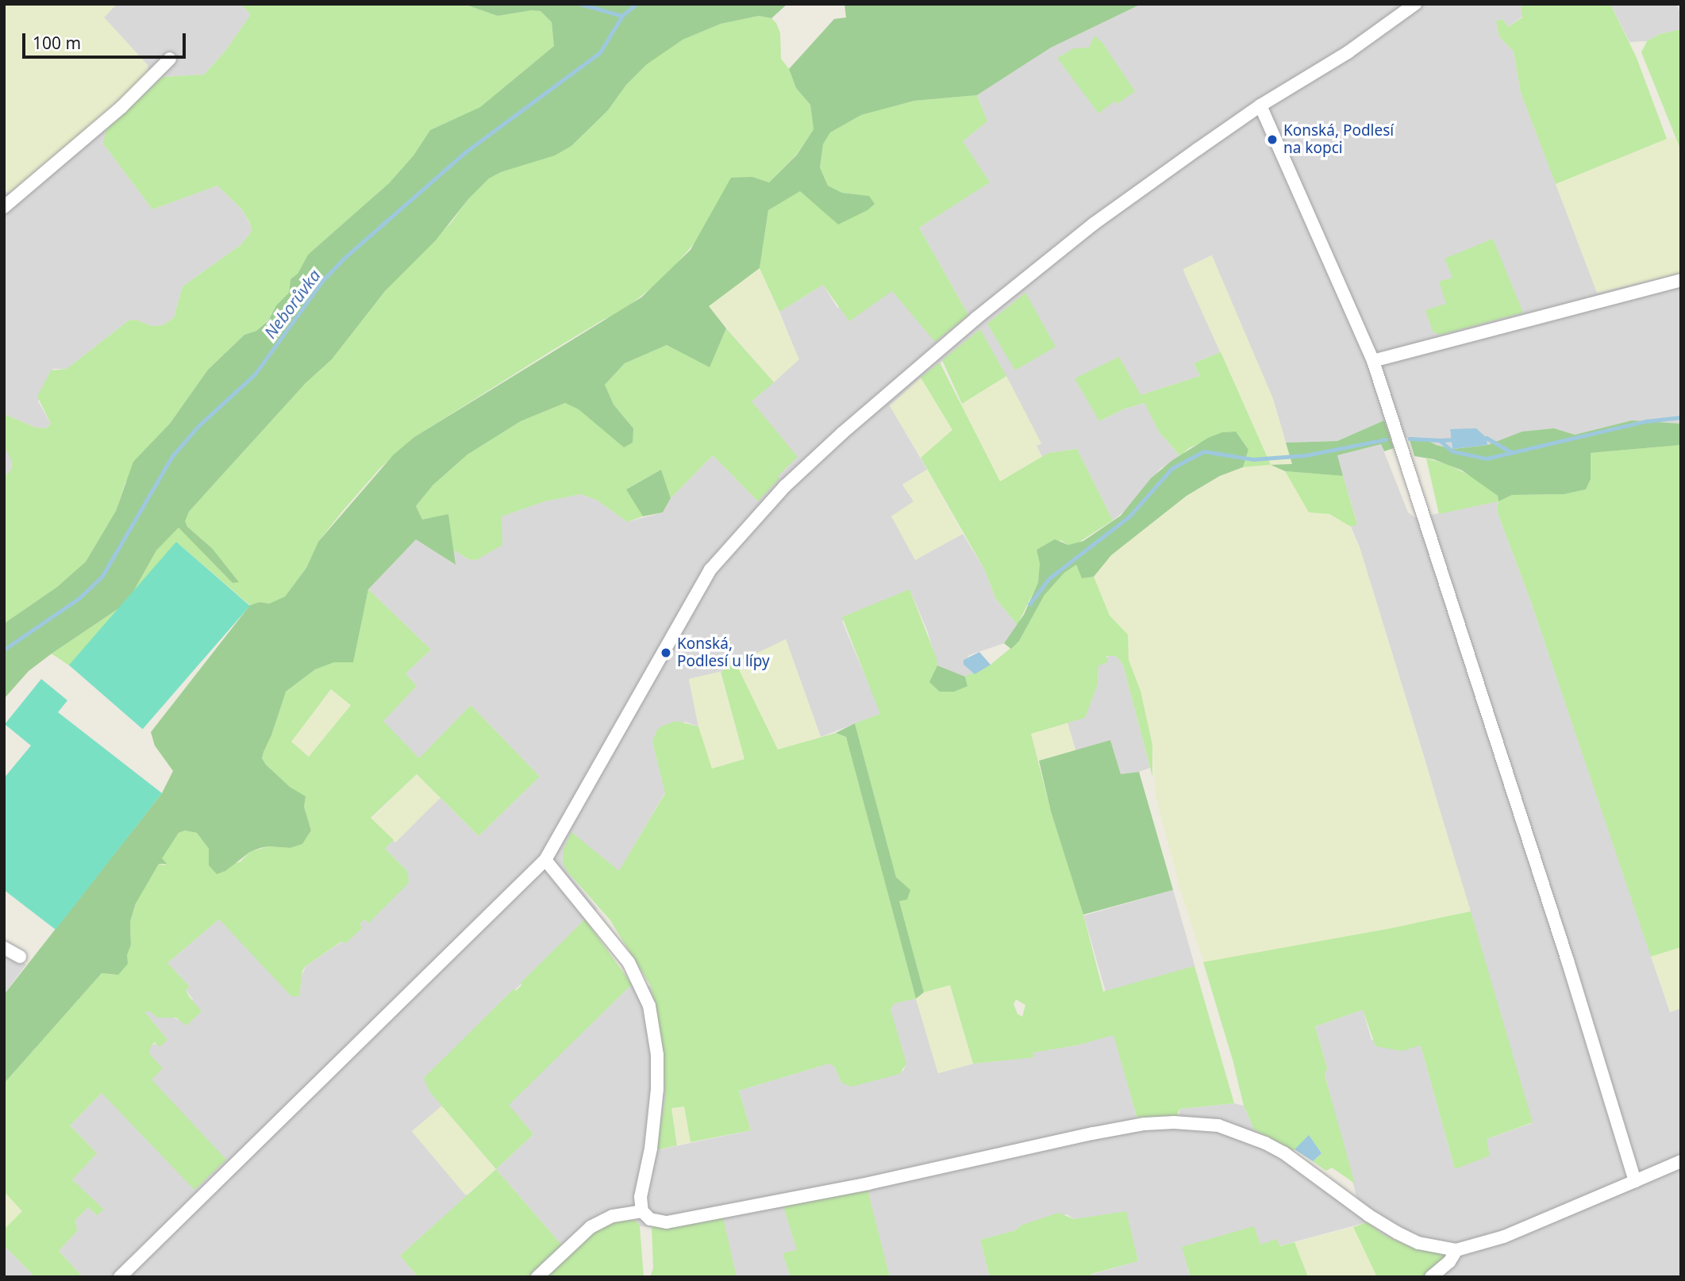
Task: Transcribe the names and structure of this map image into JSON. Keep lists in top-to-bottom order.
{
  "water": ["Neborůvka"],
  "places": ["Konská, Podlesí na kopci", "Konská, Podlesí u lípy"],
  "scale_bar": "100 m"
}
